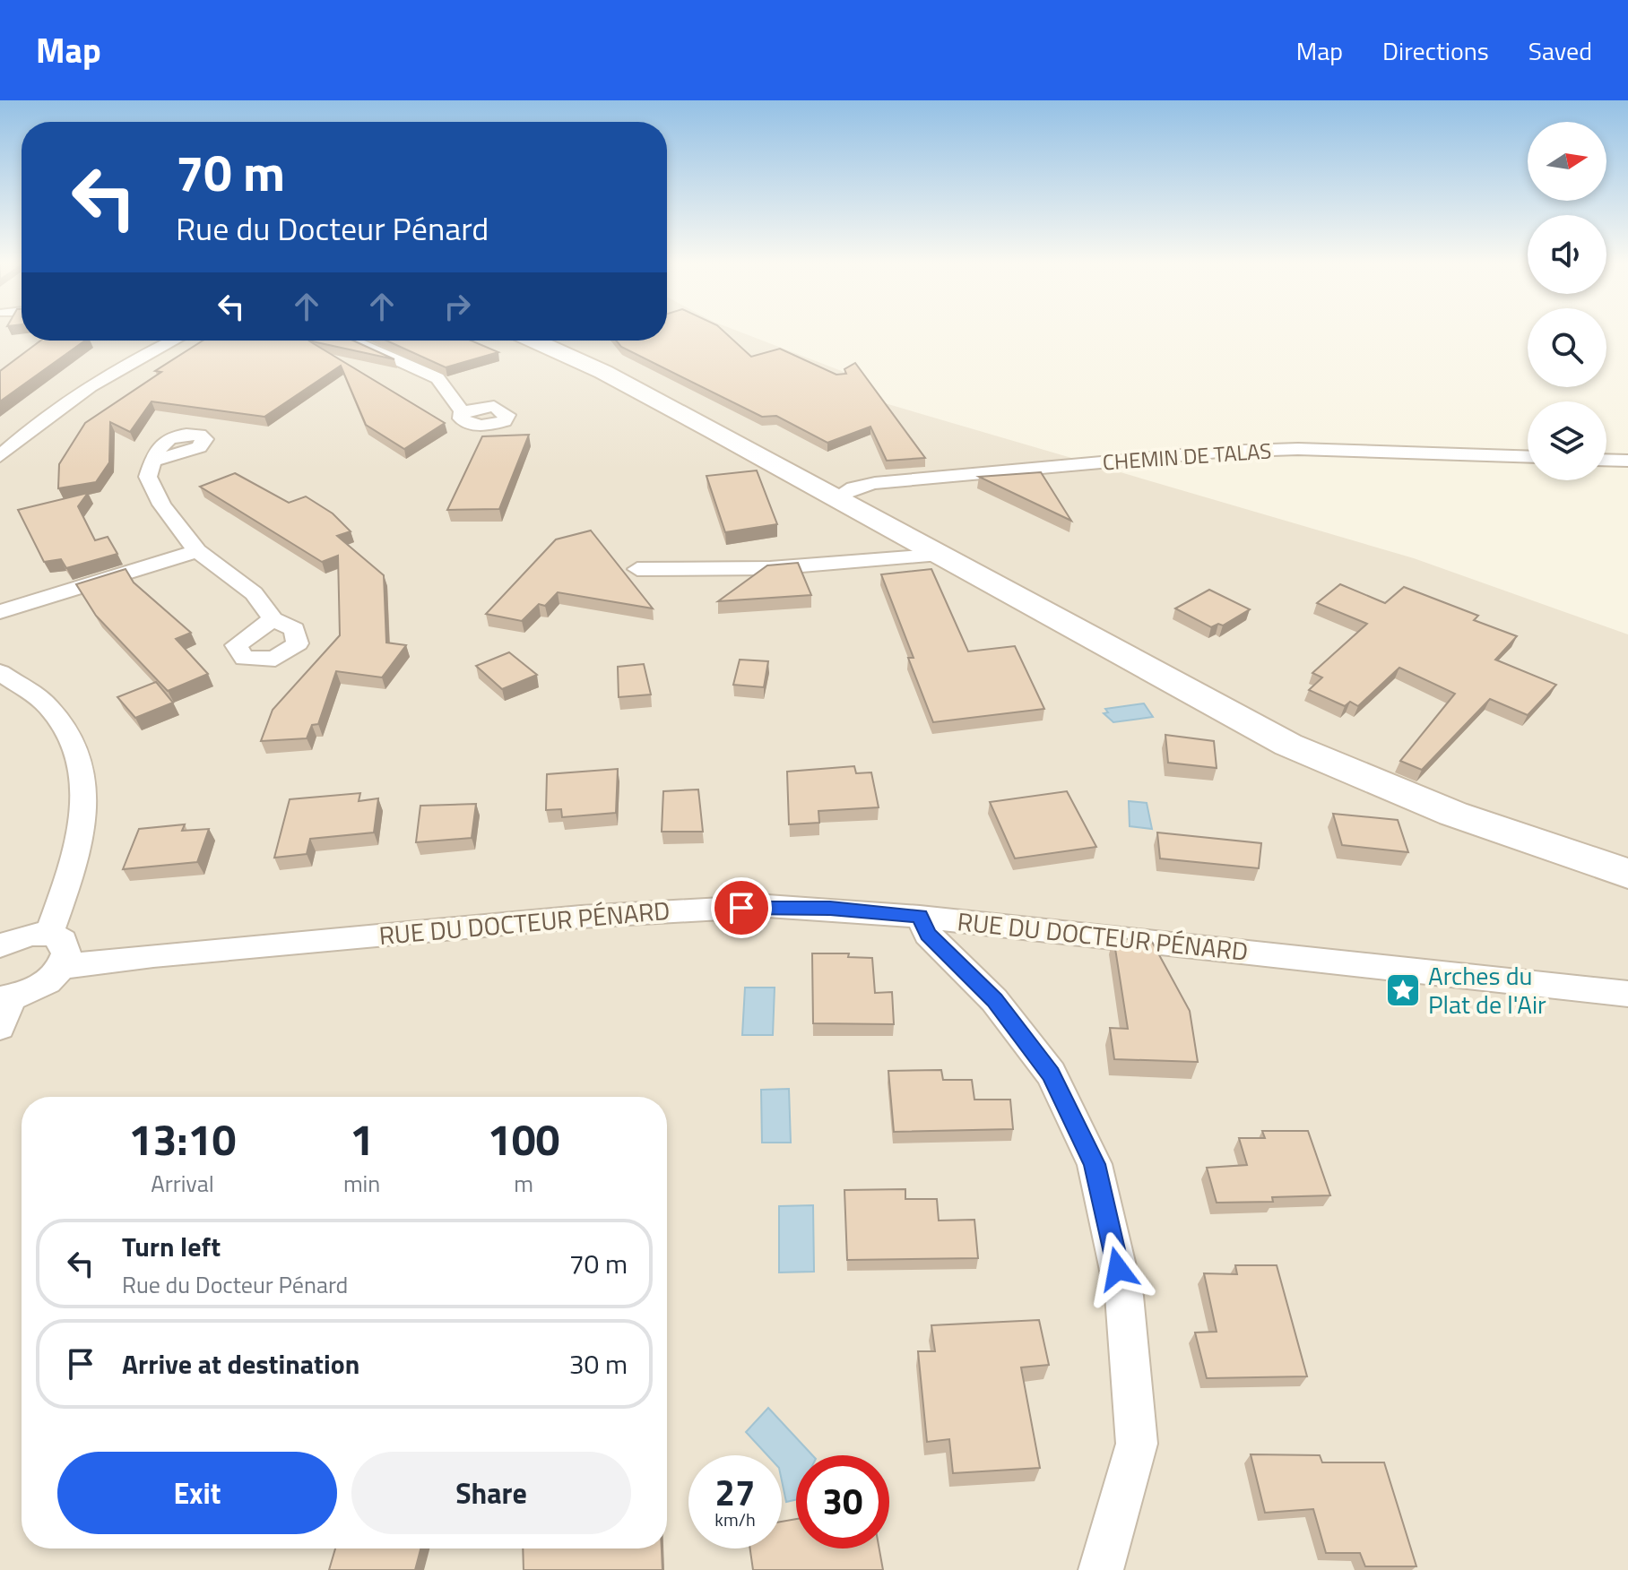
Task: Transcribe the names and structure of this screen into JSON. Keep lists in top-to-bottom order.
{
  "streets": {
    "street": ["CHEMIN DE TALAS", "RUE DU DOCTEUR PÉNARD"]
  },
  "places": {
    "place": ["Arches du Plat de l'Air"]
  },
  "north": "right",
  "page": {
    "header": "Map",
    "nav": ["Map", "Directions", "Saved"],
    "turn": ["70 m", "Rue du Docteur Pénard"],
    "eta": [
      "13:10",
      "Arrival",
      "1",
      "min",
      "100",
      "m"
    ],
    "list": [
      {
        "name": "Turn left",
        "note": "Rue du Docteur Pénard",
        "value": "70 m"
      },
      {
        "name": "Arrive at destination",
        "value": "30 m"
      }
    ],
    "buttons": ["Exit", "Share"],
    "speed": "27 km/h",
    "limit": "30"
  }
}
